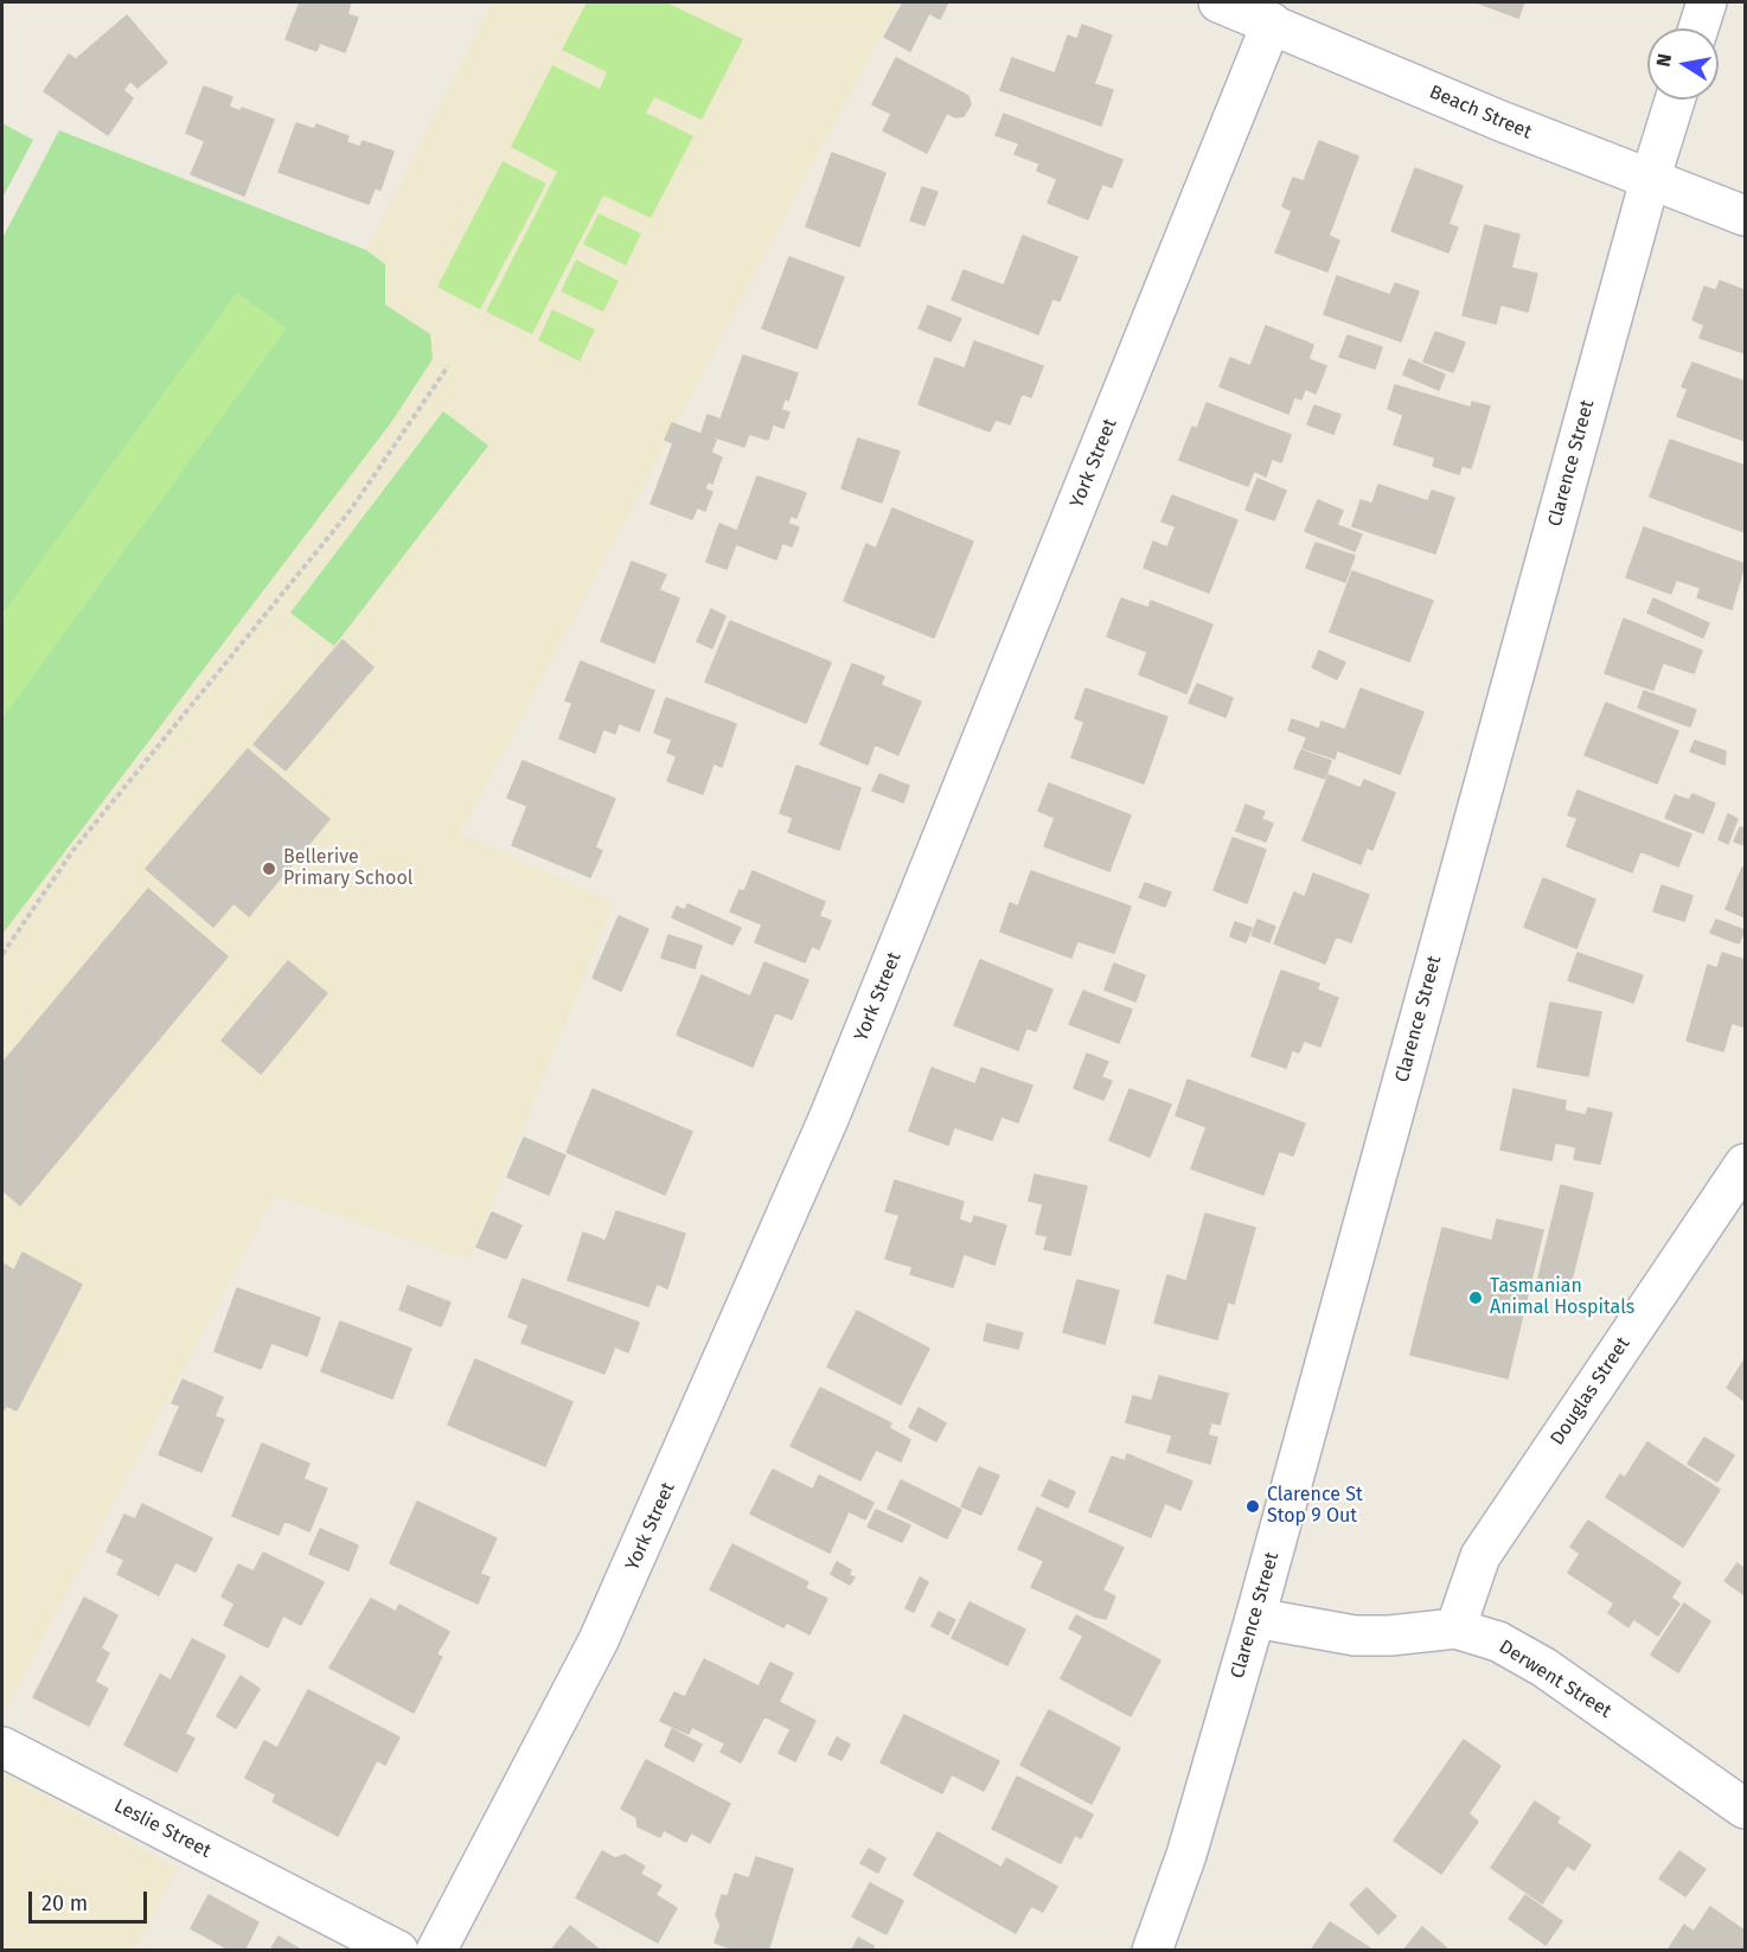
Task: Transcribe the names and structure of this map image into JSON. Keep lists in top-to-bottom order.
{
  "streets": {
    "street": [
      "Beach Street",
      "York Street",
      "Clarence Street",
      "Douglas Street",
      "Derwent Street",
      "Leslie Street"
    ]
  },
  "crossings": [
    ["Beach Street", "York Street"],
    ["Beach Street", "Clarence Street"],
    ["Clarence Street", "Derwent Street"],
    ["Douglas Street", "Derwent Street"]
  ],
  "places": ["Bellerive Primary School", "Tasmanian Animal Hospitals", "Clarence St Stop 9 Out"],
  "scale_bar": "20 m",
  "north": "left"
}
